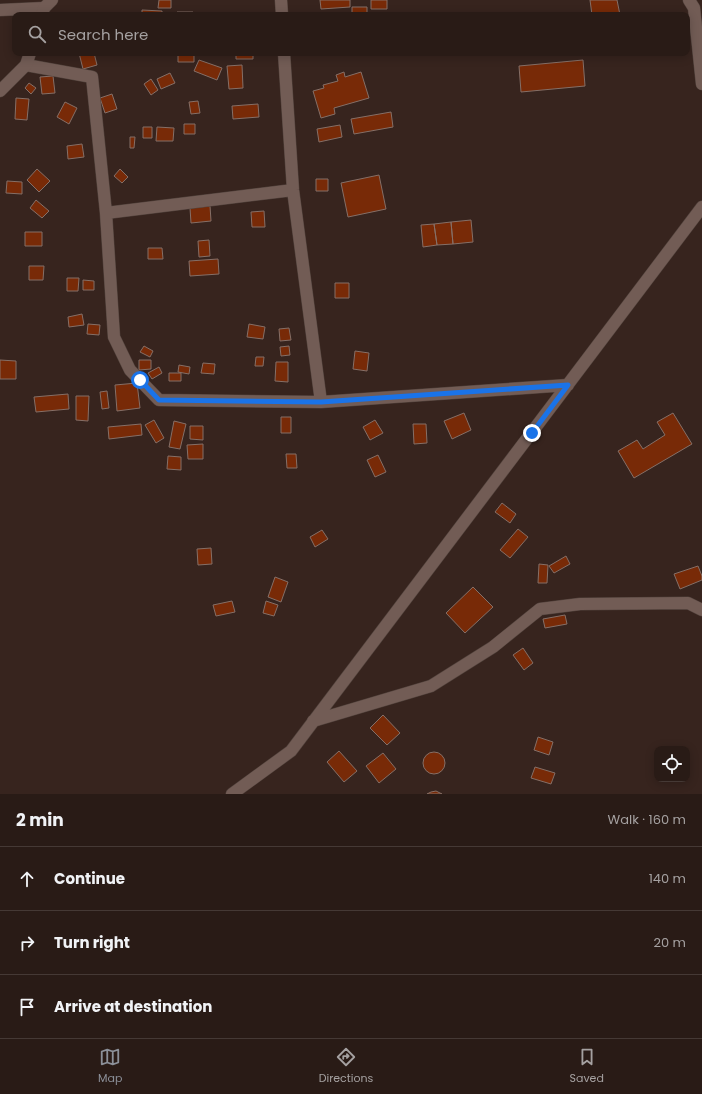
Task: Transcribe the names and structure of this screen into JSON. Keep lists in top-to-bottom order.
{
  "page": {
    "search": "Search here",
    "heading": ["2 min", "Walk · 160 m"],
    "list": [
      ["Continue", "140 m"],
      ["Turn right", "20 m"],
      "Arrive at destination"
    ],
    "nav": ["Map", "Directions", "Saved"]
  }
}
